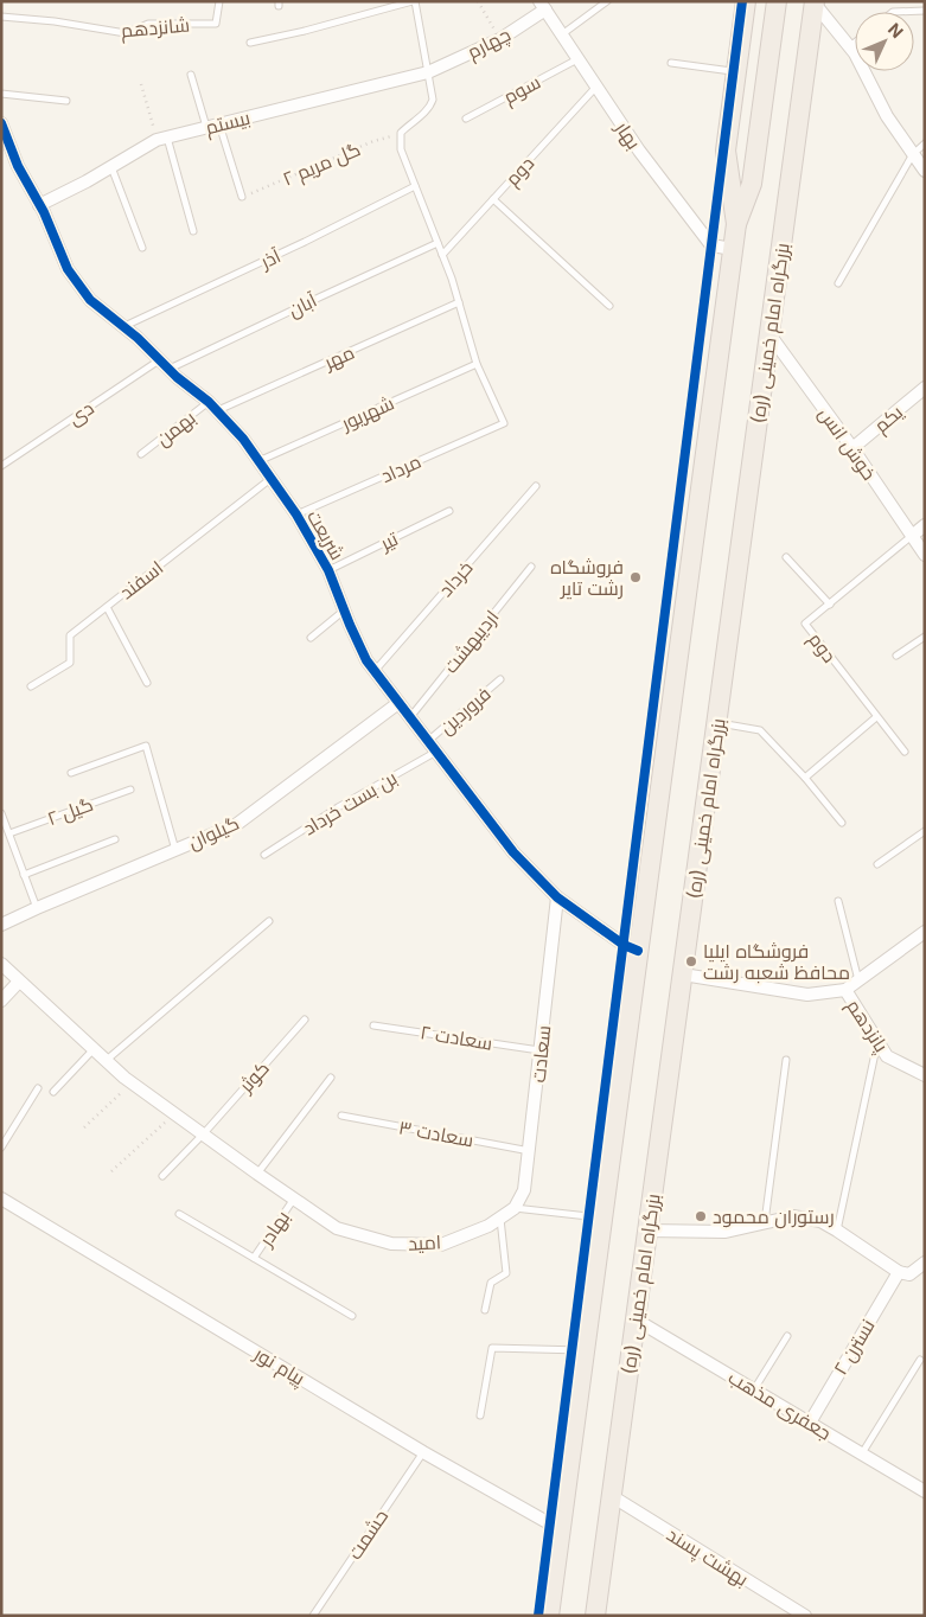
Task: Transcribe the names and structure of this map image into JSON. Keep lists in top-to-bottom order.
{
  "streets": {
    "highway": ["بزرگراه امام خمینی (ره)"],
    "street": [
      "چهارم",
      "بیستم",
      "بهار",
      "یکم",
      "خوش انس",
      "شریعت",
      "گیلوان",
      "پانزدهم",
      "سعادت",
      "امید",
      "نسترن ۲",
      "پیام نور",
      "جعفری مذهب",
      "بهشت پسند"
    ],
    "lane": [
      "شانزدهم",
      "سوم",
      "دوم",
      "آذر",
      "آبان",
      "مهر",
      "دی",
      "شهریور",
      "بهمن",
      "مرداد",
      "تیر",
      "خرداد",
      "اسفند",
      "اردیبهشت",
      "فروردین",
      "بن بست خرداد",
      "گیل ۲",
      "سعادت ۲",
      "کوثر",
      "سعادت ۳",
      "بهادر",
      "حشمت"
    ],
    "path": ["گل مریم ۲"]
  },
  "crossings": [
    ["چهارم", "بیستم"],
    ["چهارم", "بهار"],
    ["سوم", "بهار"],
    ["بیستم", "شریعت"],
    ["بهار", "دوم"],
    ["دوم", "خوش انس"],
    ["آذر", "شریعت"],
    ["آبان", "شریعت"],
    ["بزرگراه امام خمینی (ره)", "خوش انس"],
    ["بزرگراه امام خمینی (ره)", "جعفری مذهب"],
    ["بزرگراه امام خمینی (ره)", "بهشت پسند"],
    ["مهر", "بهمن"],
    ["مهر", "شریعت"],
    ["دی", "شریعت"],
    ["شهریور", "مرداد"],
    ["شهریور", "شریعت"],
    ["یکم", "خوش انس"],
    ["بهمن", "شریعت"],
    ["مرداد", "شریعت"],
    ["شریعت", "تیر"],
    ["شریعت", "خرداد"],
    ["شریعت", "اسفند"],
    ["شریعت", "اردیبهشت"],
    ["شریعت", "فروردین"],
    ["شریعت", "بن بست خرداد"],
    ["شریعت", "گیلوان"],
    ["شریعت", "سعادت"],
    ["سعادت ۲", "سعادت"],
    ["سعادت", "سعادت ۳"],
    ["سعادت", "امید"],
    ["کوثر", "امید"],
    ["بهادر", "امید"],
    ["نسترن ۲", "جعفری مذهب"],
    ["پیام نور", "حشمت"]
  ],
  "places": ["فروشگاه رشت تاير", "فروشگاه ایلیا محافظ شعبه رشت", "رستوران محمود"],
  "north": "top right"
}
